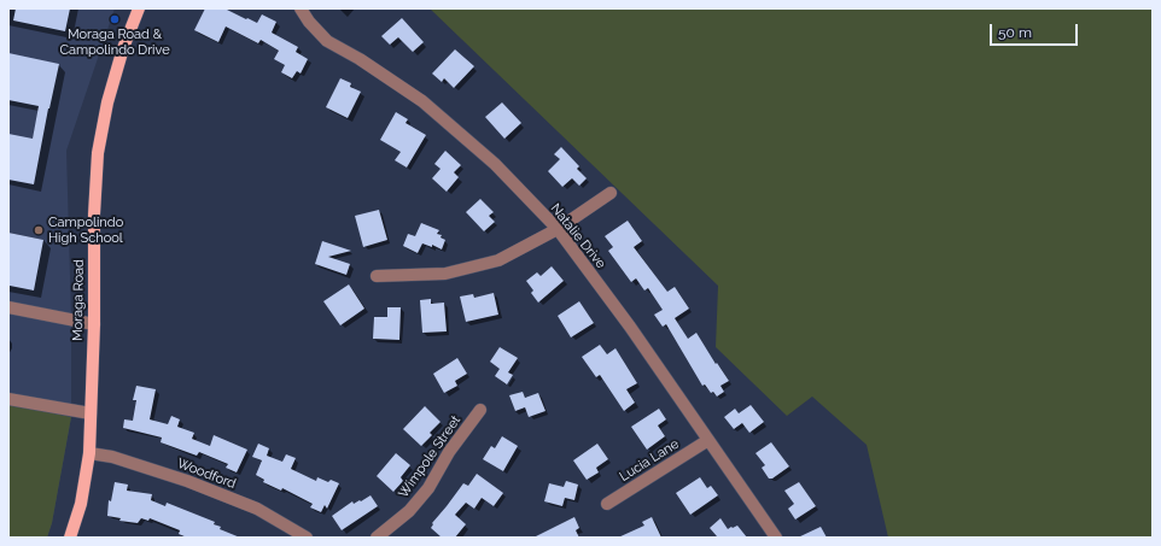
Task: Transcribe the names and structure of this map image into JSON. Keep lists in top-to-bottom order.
{
  "streets": {
    "main road": ["Moraga Road"],
    "street": [
      "Natalie Drive",
      "Wimpole Street",
      "Lucia Lane",
      "Woodford"
    ]
  },
  "crossings": [
    ["Natalie Drive", "Lucia Lane"],
    ["Moraga Road", "Woodford"]
  ],
  "places": ["Moraga Road & Campolindo Drive", "Campolindo High School"],
  "scale_bar": "50 m"
}
